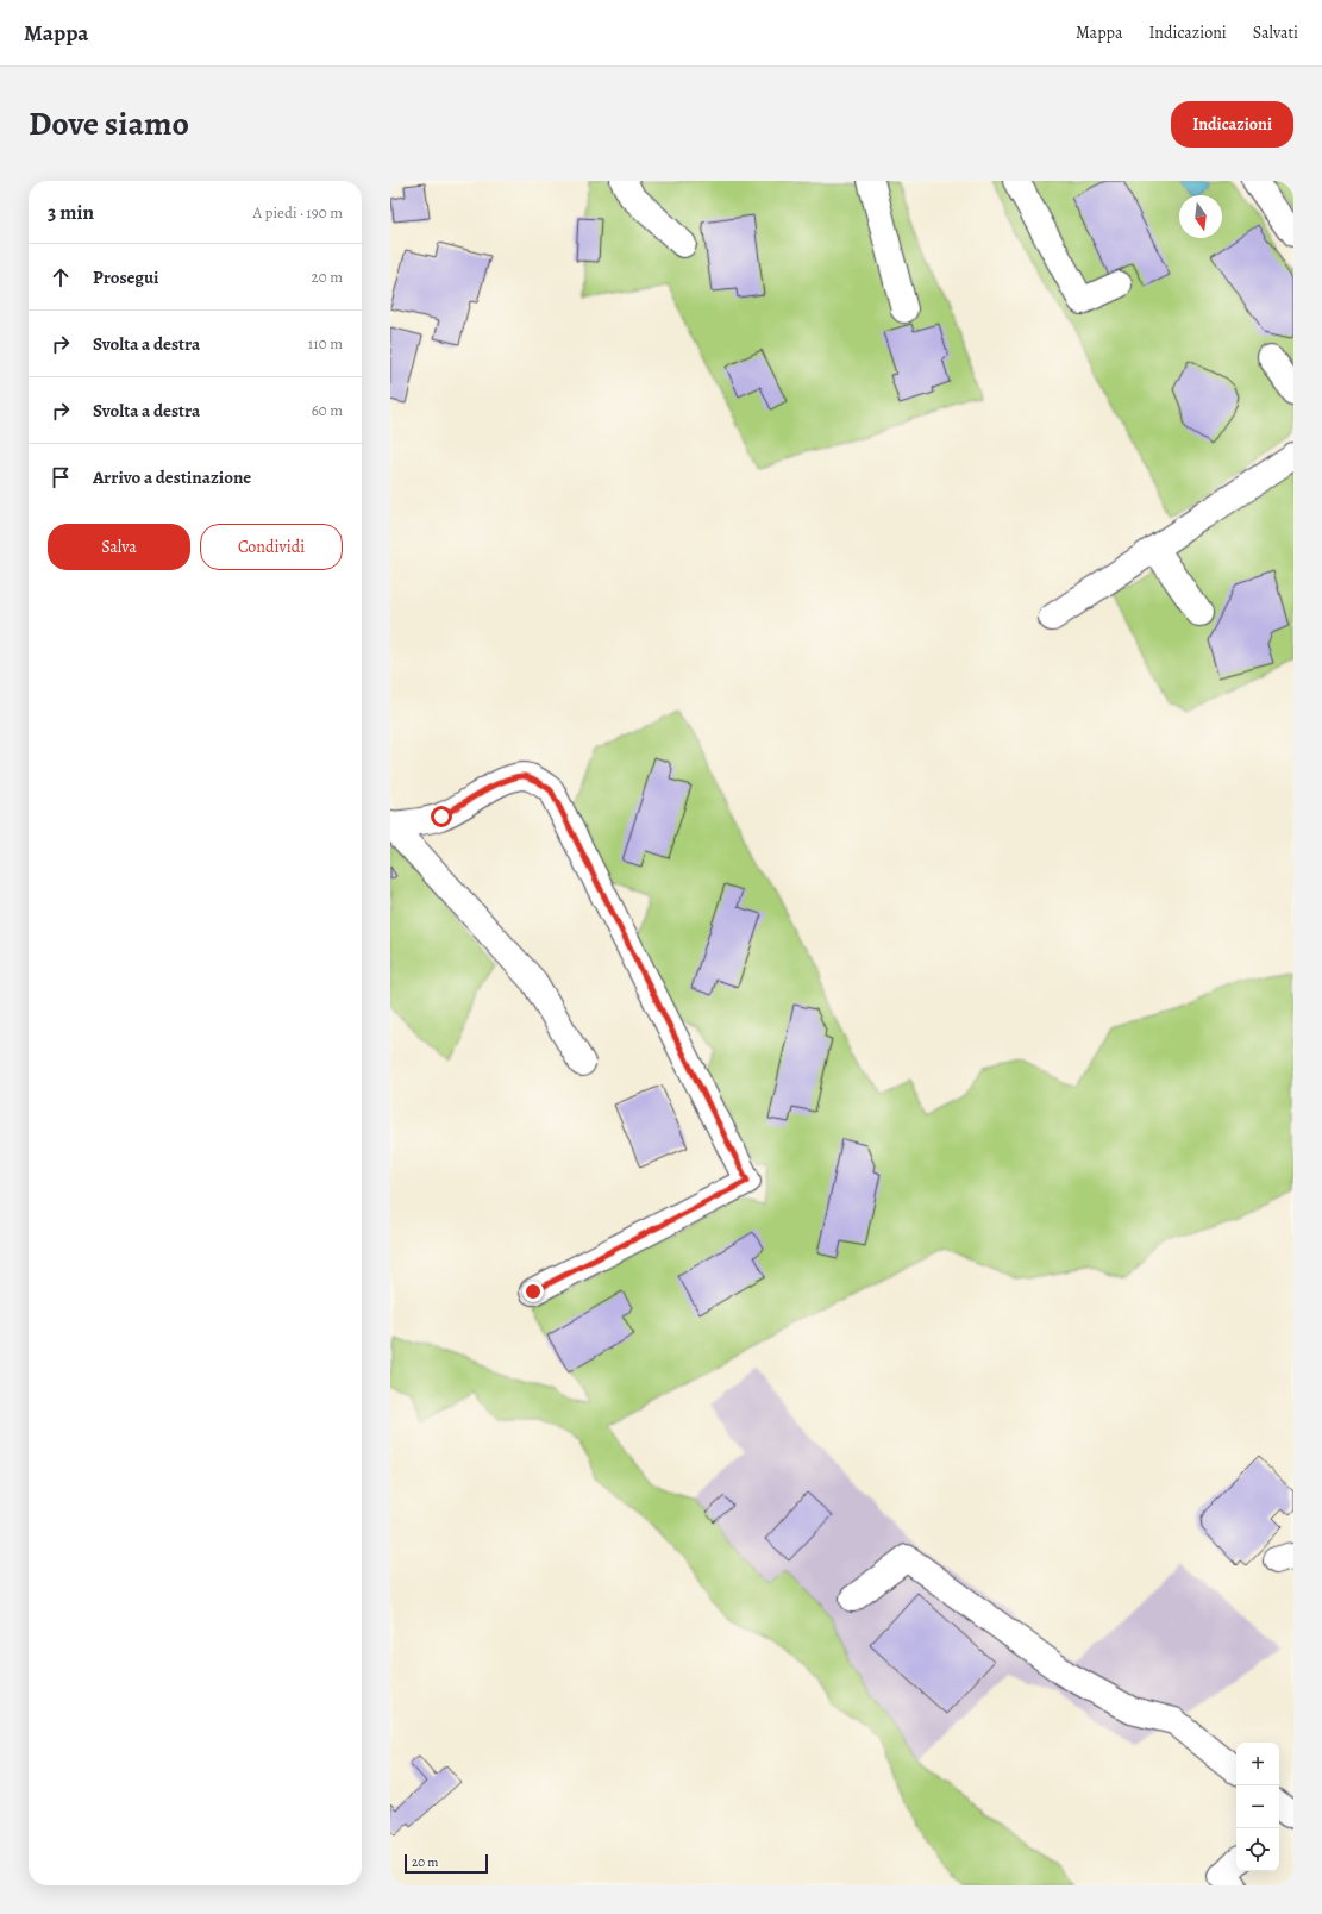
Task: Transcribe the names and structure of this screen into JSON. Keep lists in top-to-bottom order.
{
  "scale_bar": "20 m",
  "north": "bottom",
  "page": {
    "header": "Mappa",
    "nav": ["Mappa", "Indicazioni", "Salvati"],
    "title": "Dove siamo",
    "buttons": [
      "Indicazioni",
      ["Salva", "Condividi"]
    ],
    "heading": ["3 min", "A piedi · 190 m"],
    "list": [
      ["Prosegui", "20 m"],
      ["Svolta a destra", "110 m"],
      ["Svolta a destra", "60 m"],
      "Arrivo a destinazione"
    ],
    "map_buttons": ["+", "−"],
    "scale": "20 m"
  }
}
